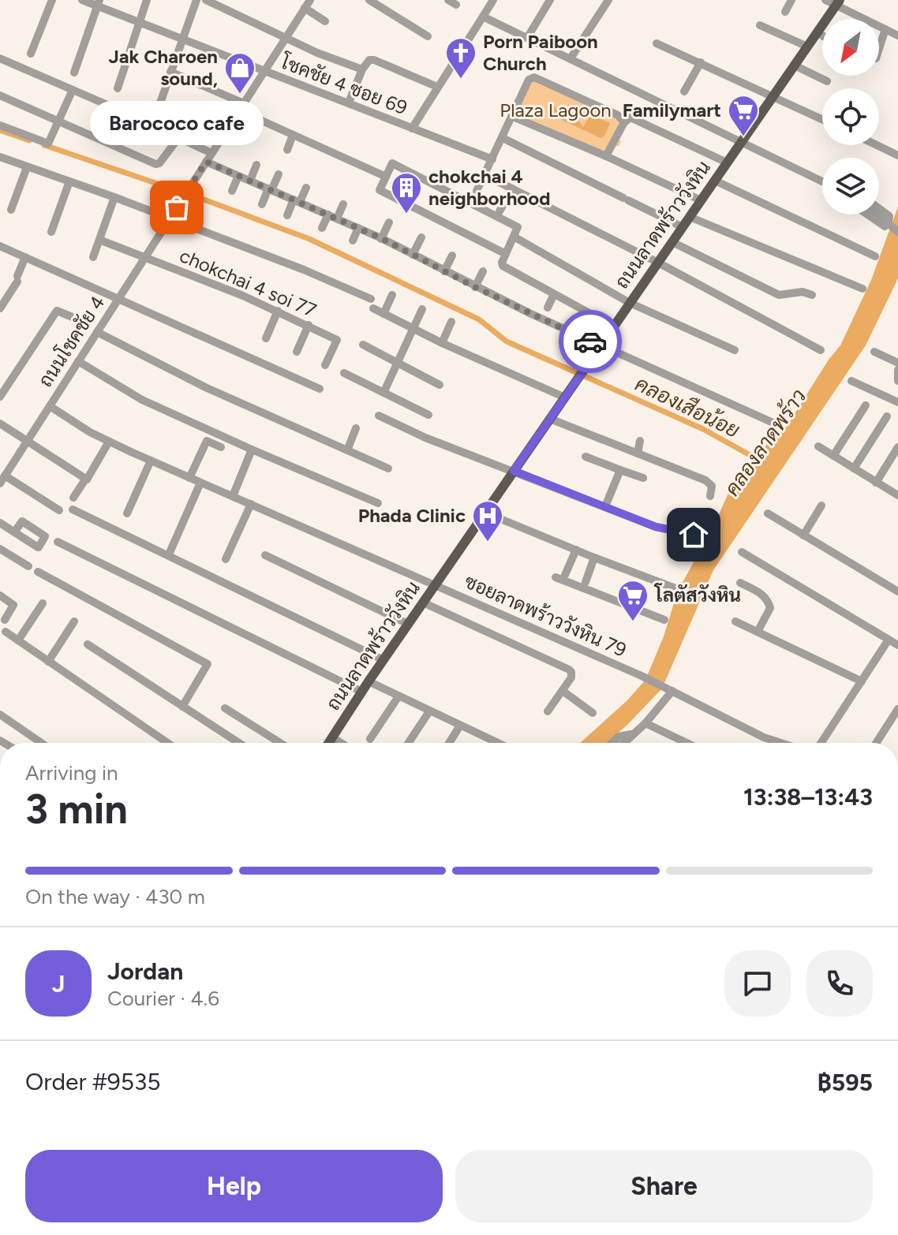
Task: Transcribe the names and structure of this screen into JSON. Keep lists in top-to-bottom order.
{
  "streets": {
    "main road": ["ถนนลาดพร้าววังหิน"],
    "street": [
      "โชคชัย 4 ซอย 69",
      "chokchai 4 soi 77",
      "ถนนโชคชัย 4",
      "ซอยลาดพร้าววังหิน 79"
    ]
  },
  "crossings": [
    ["โชคชัย 4 ซอย 69", "ถนนโชคชัย 4"],
    ["ถนนลาดพร้าววังหิน", "ถนนโชคชัย 4"],
    ["ถนนลาดพร้าววังหิน", "ซอยลาดพร้าววังหิน 79"],
    ["chokchai 4 soi 77", "ถนนโชคชัย 4"],
    ["ถนนโชคชัย 4", "ซอยลาดพร้าววังหิน 79"]
  ],
  "water": ["คลองเสือน้อย", "คลองลาดพร้าว"],
  "parks": ["Plaza Lagoon"],
  "places": {
    "church": ["Porn Paiboon Church"],
    "shop": ["Jak Charoen sound,"],
    "supermarket": ["Familymart", "โลตัสวังหิน"],
    "other": ["Barococo cafe"],
    "building": ["chokchai 4 neighborhood"],
    "hospital": ["Phada Clinic"]
  },
  "north": "bottom left",
  "page": {
    "bubble": "Barococo cafe",
    "heading": ["3 min", "Arriving in", "13:38–13:43"],
    "panel": [
      "Jordan",
      "Courier · 4.6",
      "Order #9535",
      "฿595"
    ],
    "bar": "On the way · 430 m",
    "round": "J",
    "buttons": ["Help", "Share"]
  }
}
